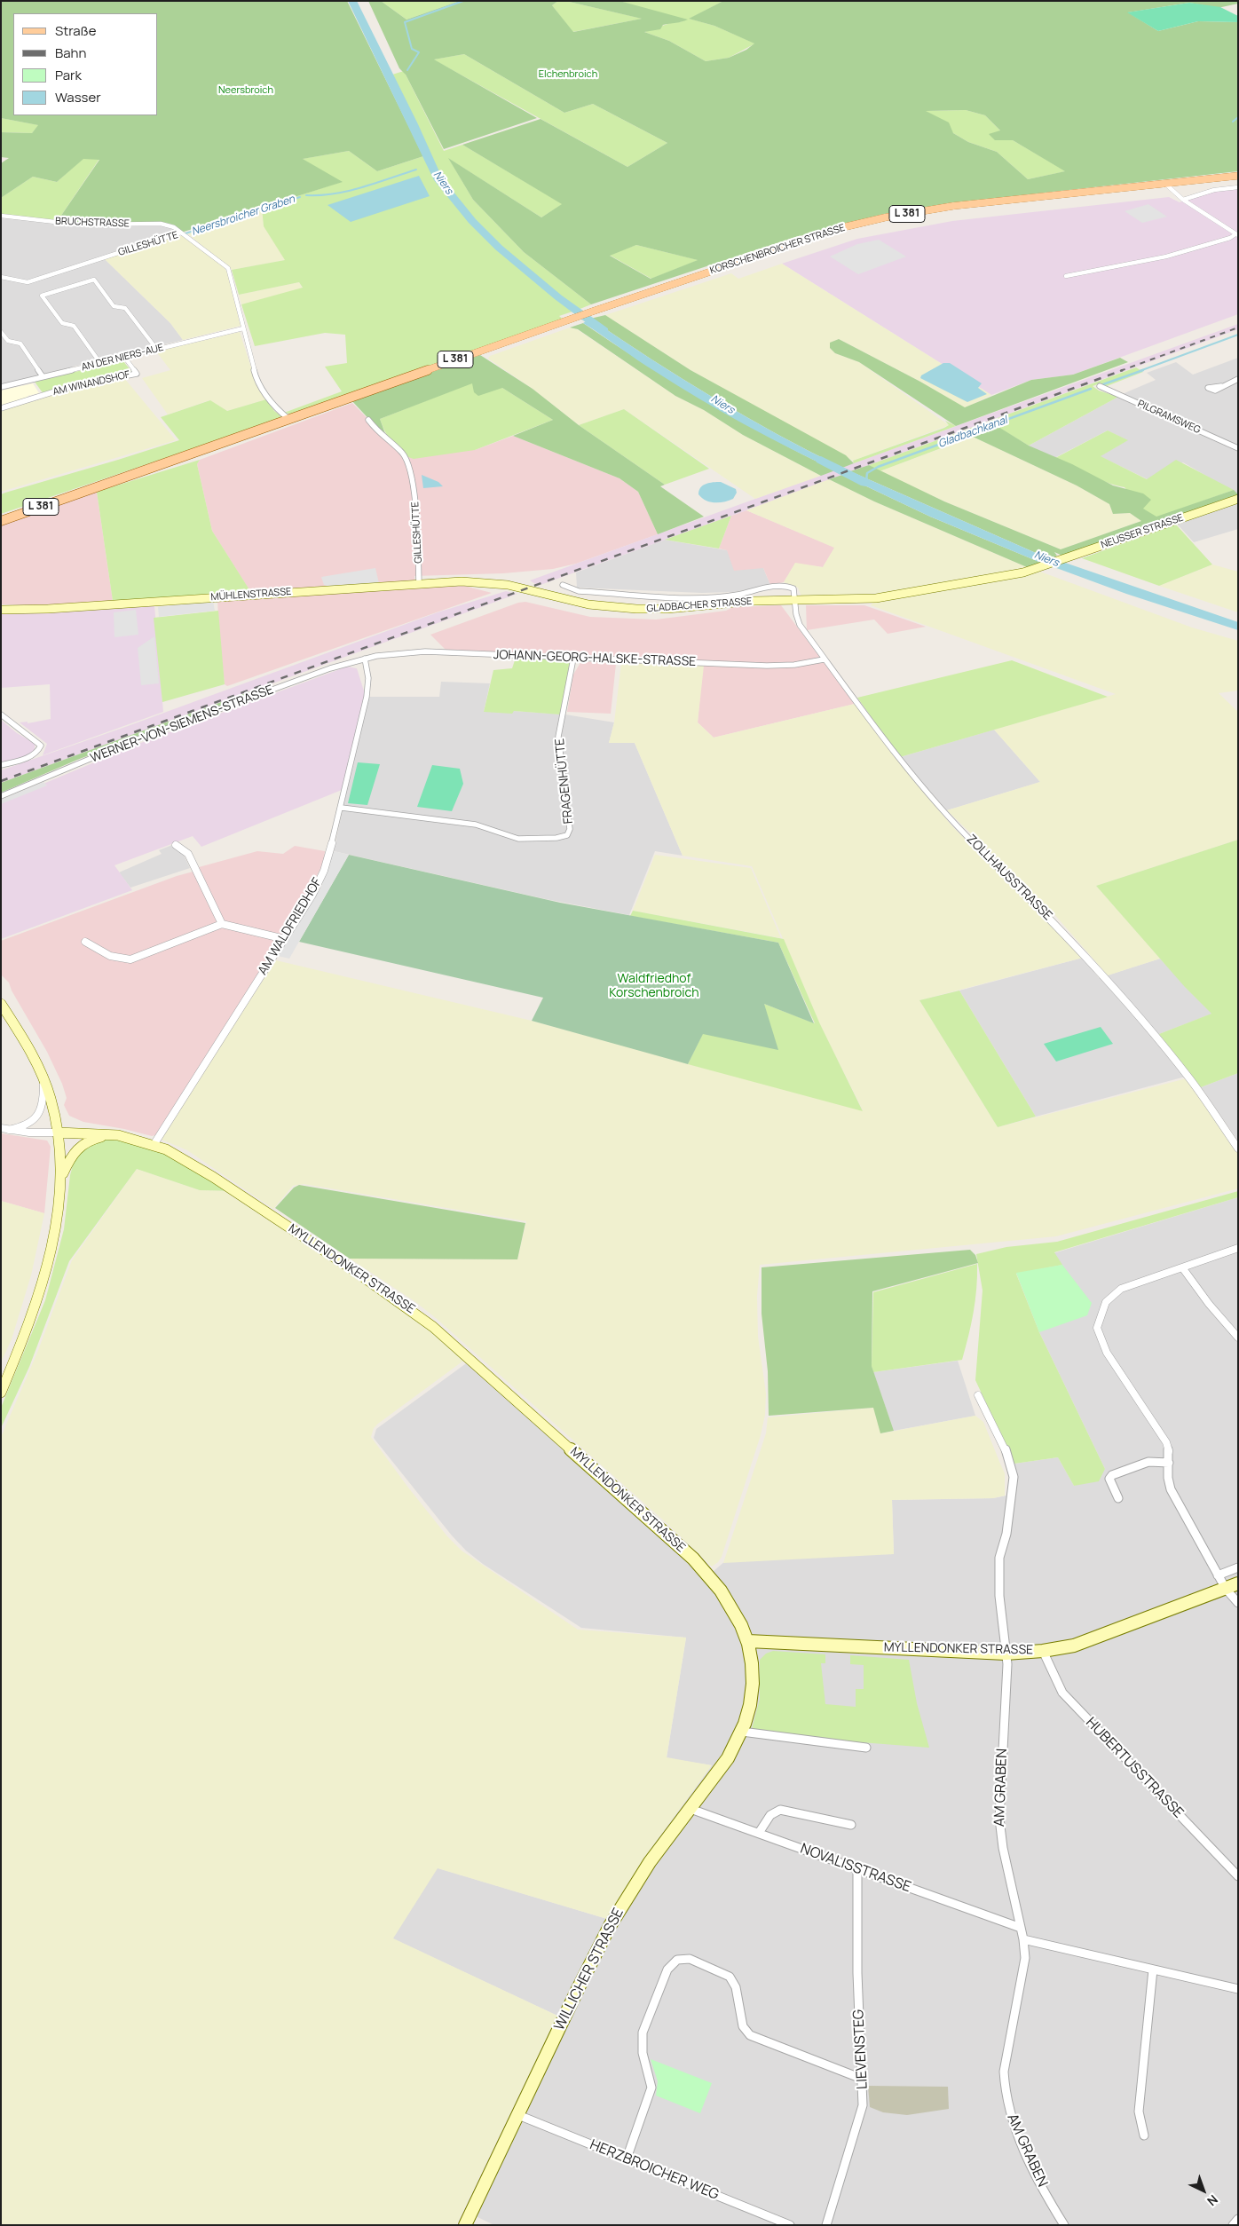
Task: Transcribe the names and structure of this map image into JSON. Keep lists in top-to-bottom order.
{
  "streets": {
    "main road": ["L 381", "KORSCHENBROICHER STRASSE"],
    "street": [
      "BRUCHSTRASSE",
      "GILLESHÜTTE",
      "AN DER NIERS-AUE",
      "AM WINANDSHOF",
      "PILGRAMSWEG",
      "NEUSSER STRASSE",
      "MÜHLENSTRASSE",
      "GLADBACHER STRASSE",
      "JOHANN-GEORG-HALSKE-STRASSE",
      "WERNER-VON-SIEMENS-STRASSE",
      "FRAGENHÜTTE",
      "ZOLLHAUSSTRASSE",
      "AM WALDFRIEDHOF",
      "MYLLENDONKER STRASSE",
      "HUBERTUSSTRASSE",
      "AM GRABEN",
      "NOVALISSTRASSE",
      "WILLICHER STRASSE",
      "LIEVENSTEG",
      "HERZBROICHER WEG"
    ]
  },
  "crossings": [
    ["L 381", "GILLESHÜTTE"],
    ["L 381", "KORSCHENBROICHER STRASSE"],
    ["BRUCHSTRASSE", "GILLESHÜTTE"],
    ["GILLESHÜTTE", "KORSCHENBROICHER STRASSE"],
    ["GILLESHÜTTE", "AN DER NIERS-AUE"],
    ["GILLESHÜTTE", "MÜHLENSTRASSE"],
    ["AN DER NIERS-AUE", "AM WINANDSHOF"],
    ["NEUSSER STRASSE", "GLADBACHER STRASSE"],
    ["MÜHLENSTRASSE", "GLADBACHER STRASSE"],
    ["GLADBACHER STRASSE", "ZOLLHAUSSTRASSE"],
    ["JOHANN-GEORG-HALSKE-STRASSE", "WERNER-VON-SIEMENS-STRASSE"],
    ["JOHANN-GEORG-HALSKE-STRASSE", "FRAGENHÜTTE"],
    ["JOHANN-GEORG-HALSKE-STRASSE", "ZOLLHAUSSTRASSE"],
    ["JOHANN-GEORG-HALSKE-STRASSE", "AM WALDFRIEDHOF"],
    ["WERNER-VON-SIEMENS-STRASSE", "AM WALDFRIEDHOF"],
    ["FRAGENHÜTTE", "AM WALDFRIEDHOF"],
    ["AM WALDFRIEDHOF", "MYLLENDONKER STRASSE"],
    ["MYLLENDONKER STRASSE", "HUBERTUSSTRASSE"],
    ["MYLLENDONKER STRASSE", "AM GRABEN"],
    ["MYLLENDONKER STRASSE", "WILLICHER STRASSE"],
    ["AM GRABEN", "NOVALISSTRASSE"],
    ["NOVALISSTRASSE", "WILLICHER STRASSE"],
    ["NOVALISSTRASSE", "LIEVENSTEG"],
    ["WILLICHER STRASSE", "HERZBROICHER WEG"]
  ],
  "water": ["Niers", "Neersbroicher Graben", "Gladbachkanal"],
  "parks": ["Elchenbroich", "Neersbroich", "Waldfriedhof Korschenbroich"],
  "legend": [
    "Straße",
    "Bahn",
    "Park",
    "Wasser"
  ],
  "north": "bottom right"
}
